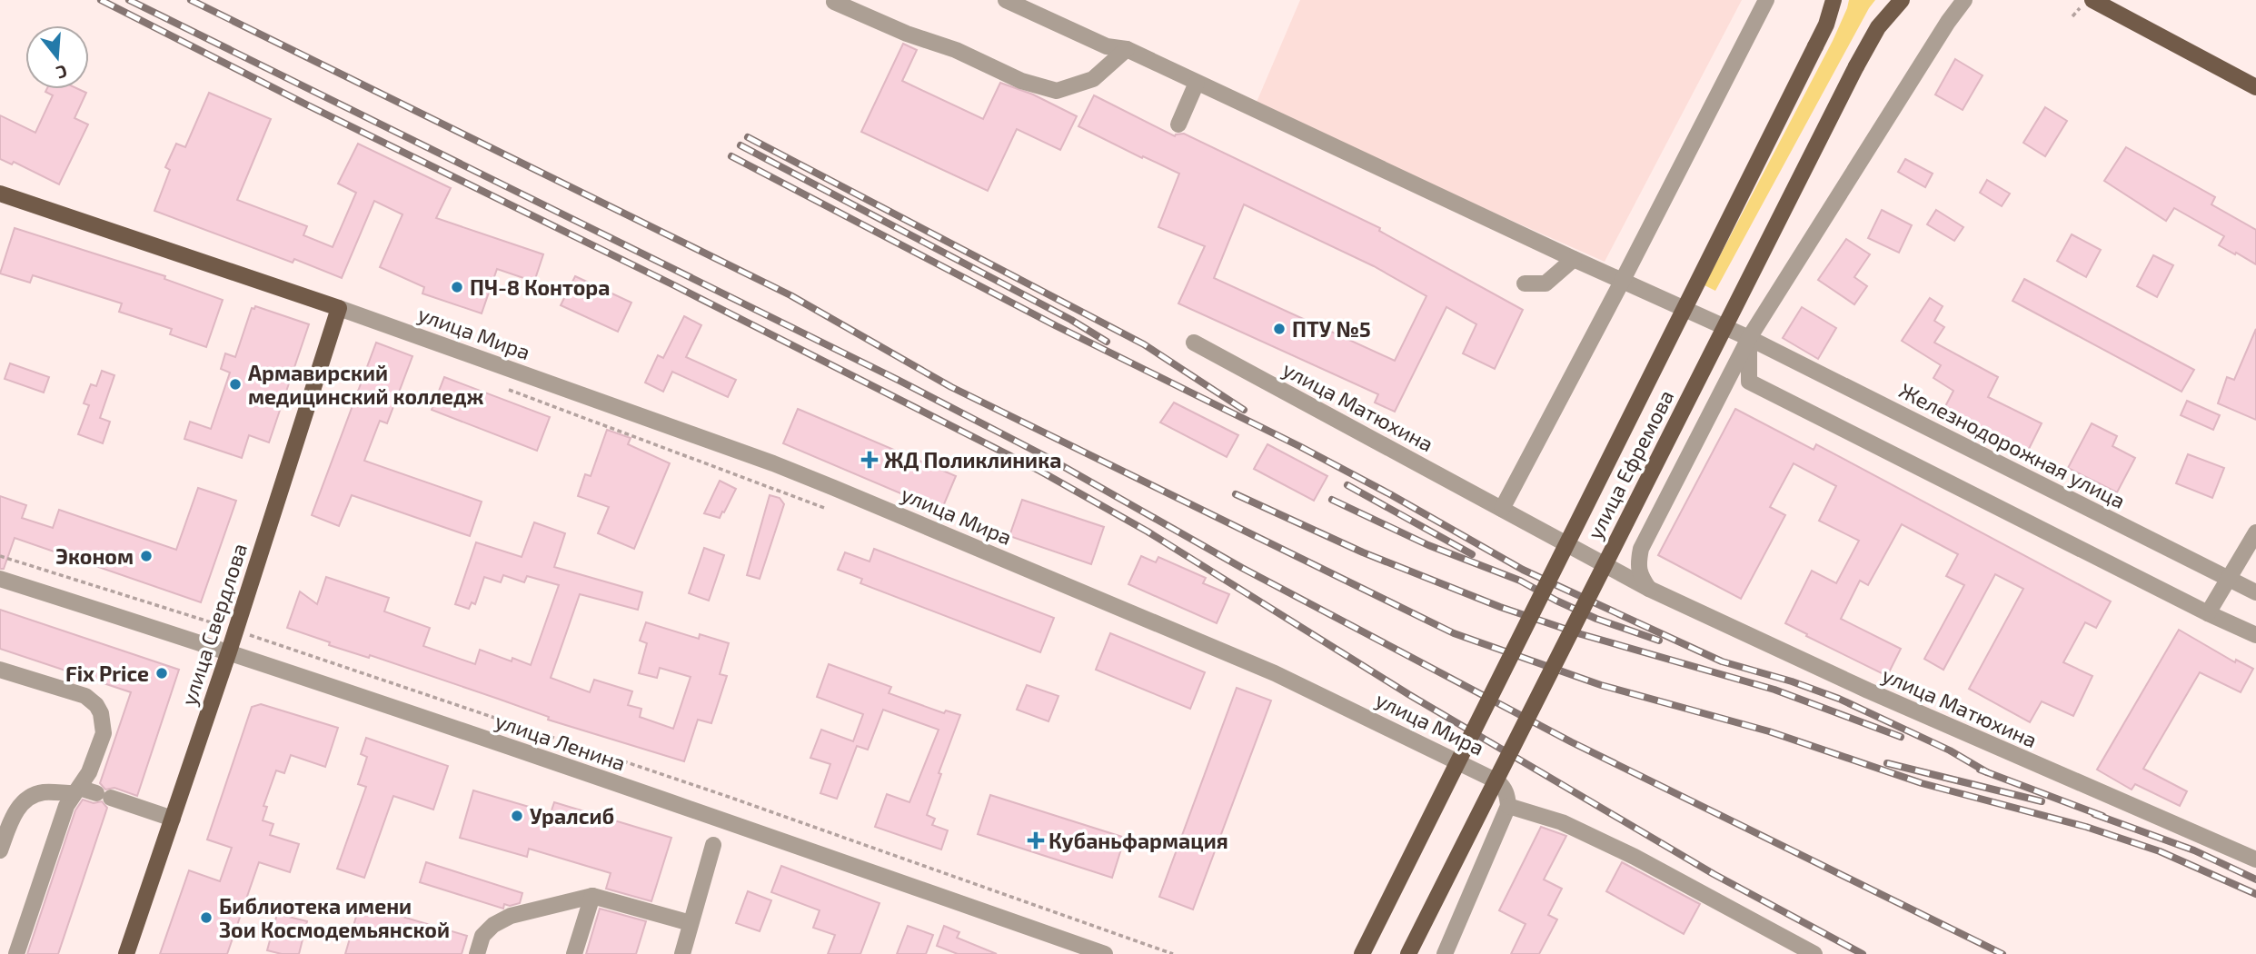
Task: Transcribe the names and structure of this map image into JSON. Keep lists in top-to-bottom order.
{
  "streets": {
    "main road": ["улица Мира", "улица Ефремова", "улица Свердлова"],
    "street": ["улица Матюхина", "Железнодорожная улица", "улица Ленина"]
  },
  "crossings": [
    ["улица Мира", "улица Свердлова"],
    ["улица Свердлова", "улица Ленина"]
  ],
  "places": {
    "other": [
      "ПЧ-8 Контора",
      "ПТУ №5",
      "Армавирский медицинский колледж",
      "Эконом",
      "Fix Price",
      "Уралсиб",
      "Библиотека имени Зои Космодемьянской"
    ],
    "health": ["ЖД Поликлиника", "Кубаньфармация"]
  },
  "north": "bottom"
}
